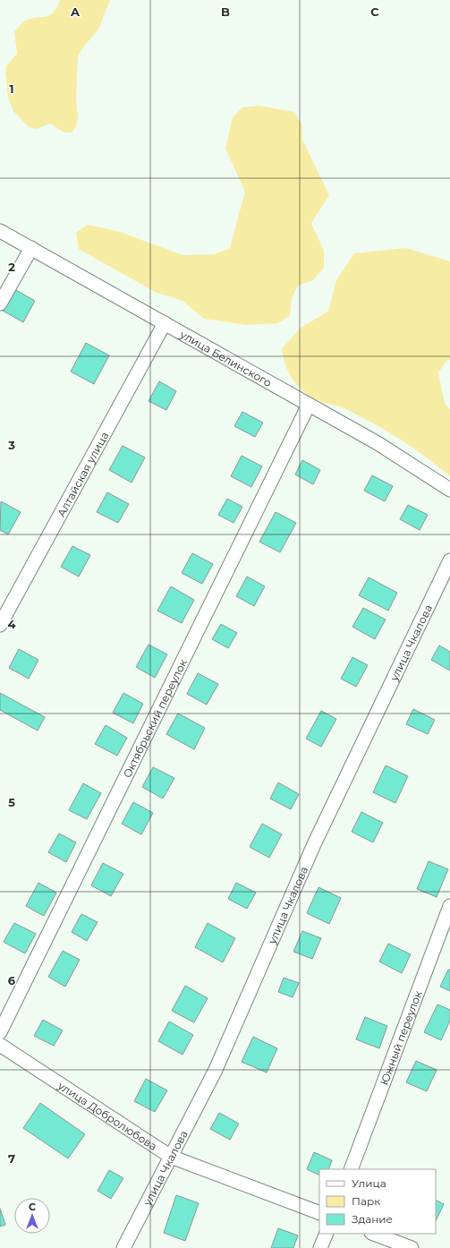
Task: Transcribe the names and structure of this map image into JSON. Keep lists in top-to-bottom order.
{
  "streets": {
    "street": [
      "улица Белинского",
      "Алтайская улица",
      "улица Чкалова",
      "Октябрьский переулок",
      "Южный переулок",
      "улица Добролюбова"
    ]
  },
  "crossings": [
    ["улица Белинского", "Алтайская улица"],
    ["улица Белинского", "Октябрьский переулок"],
    ["улица Чкалова", "улица Добролюбова"]
  ],
  "legend": ["Улица", "Парк", "Здание"],
  "north": "top",
  "grid": {
    "columns": ["A", "B", "C"],
    "rows": [
      "1",
      "2",
      "3",
      "4",
      "5",
      "6",
      "7"
    ]
  }
}
